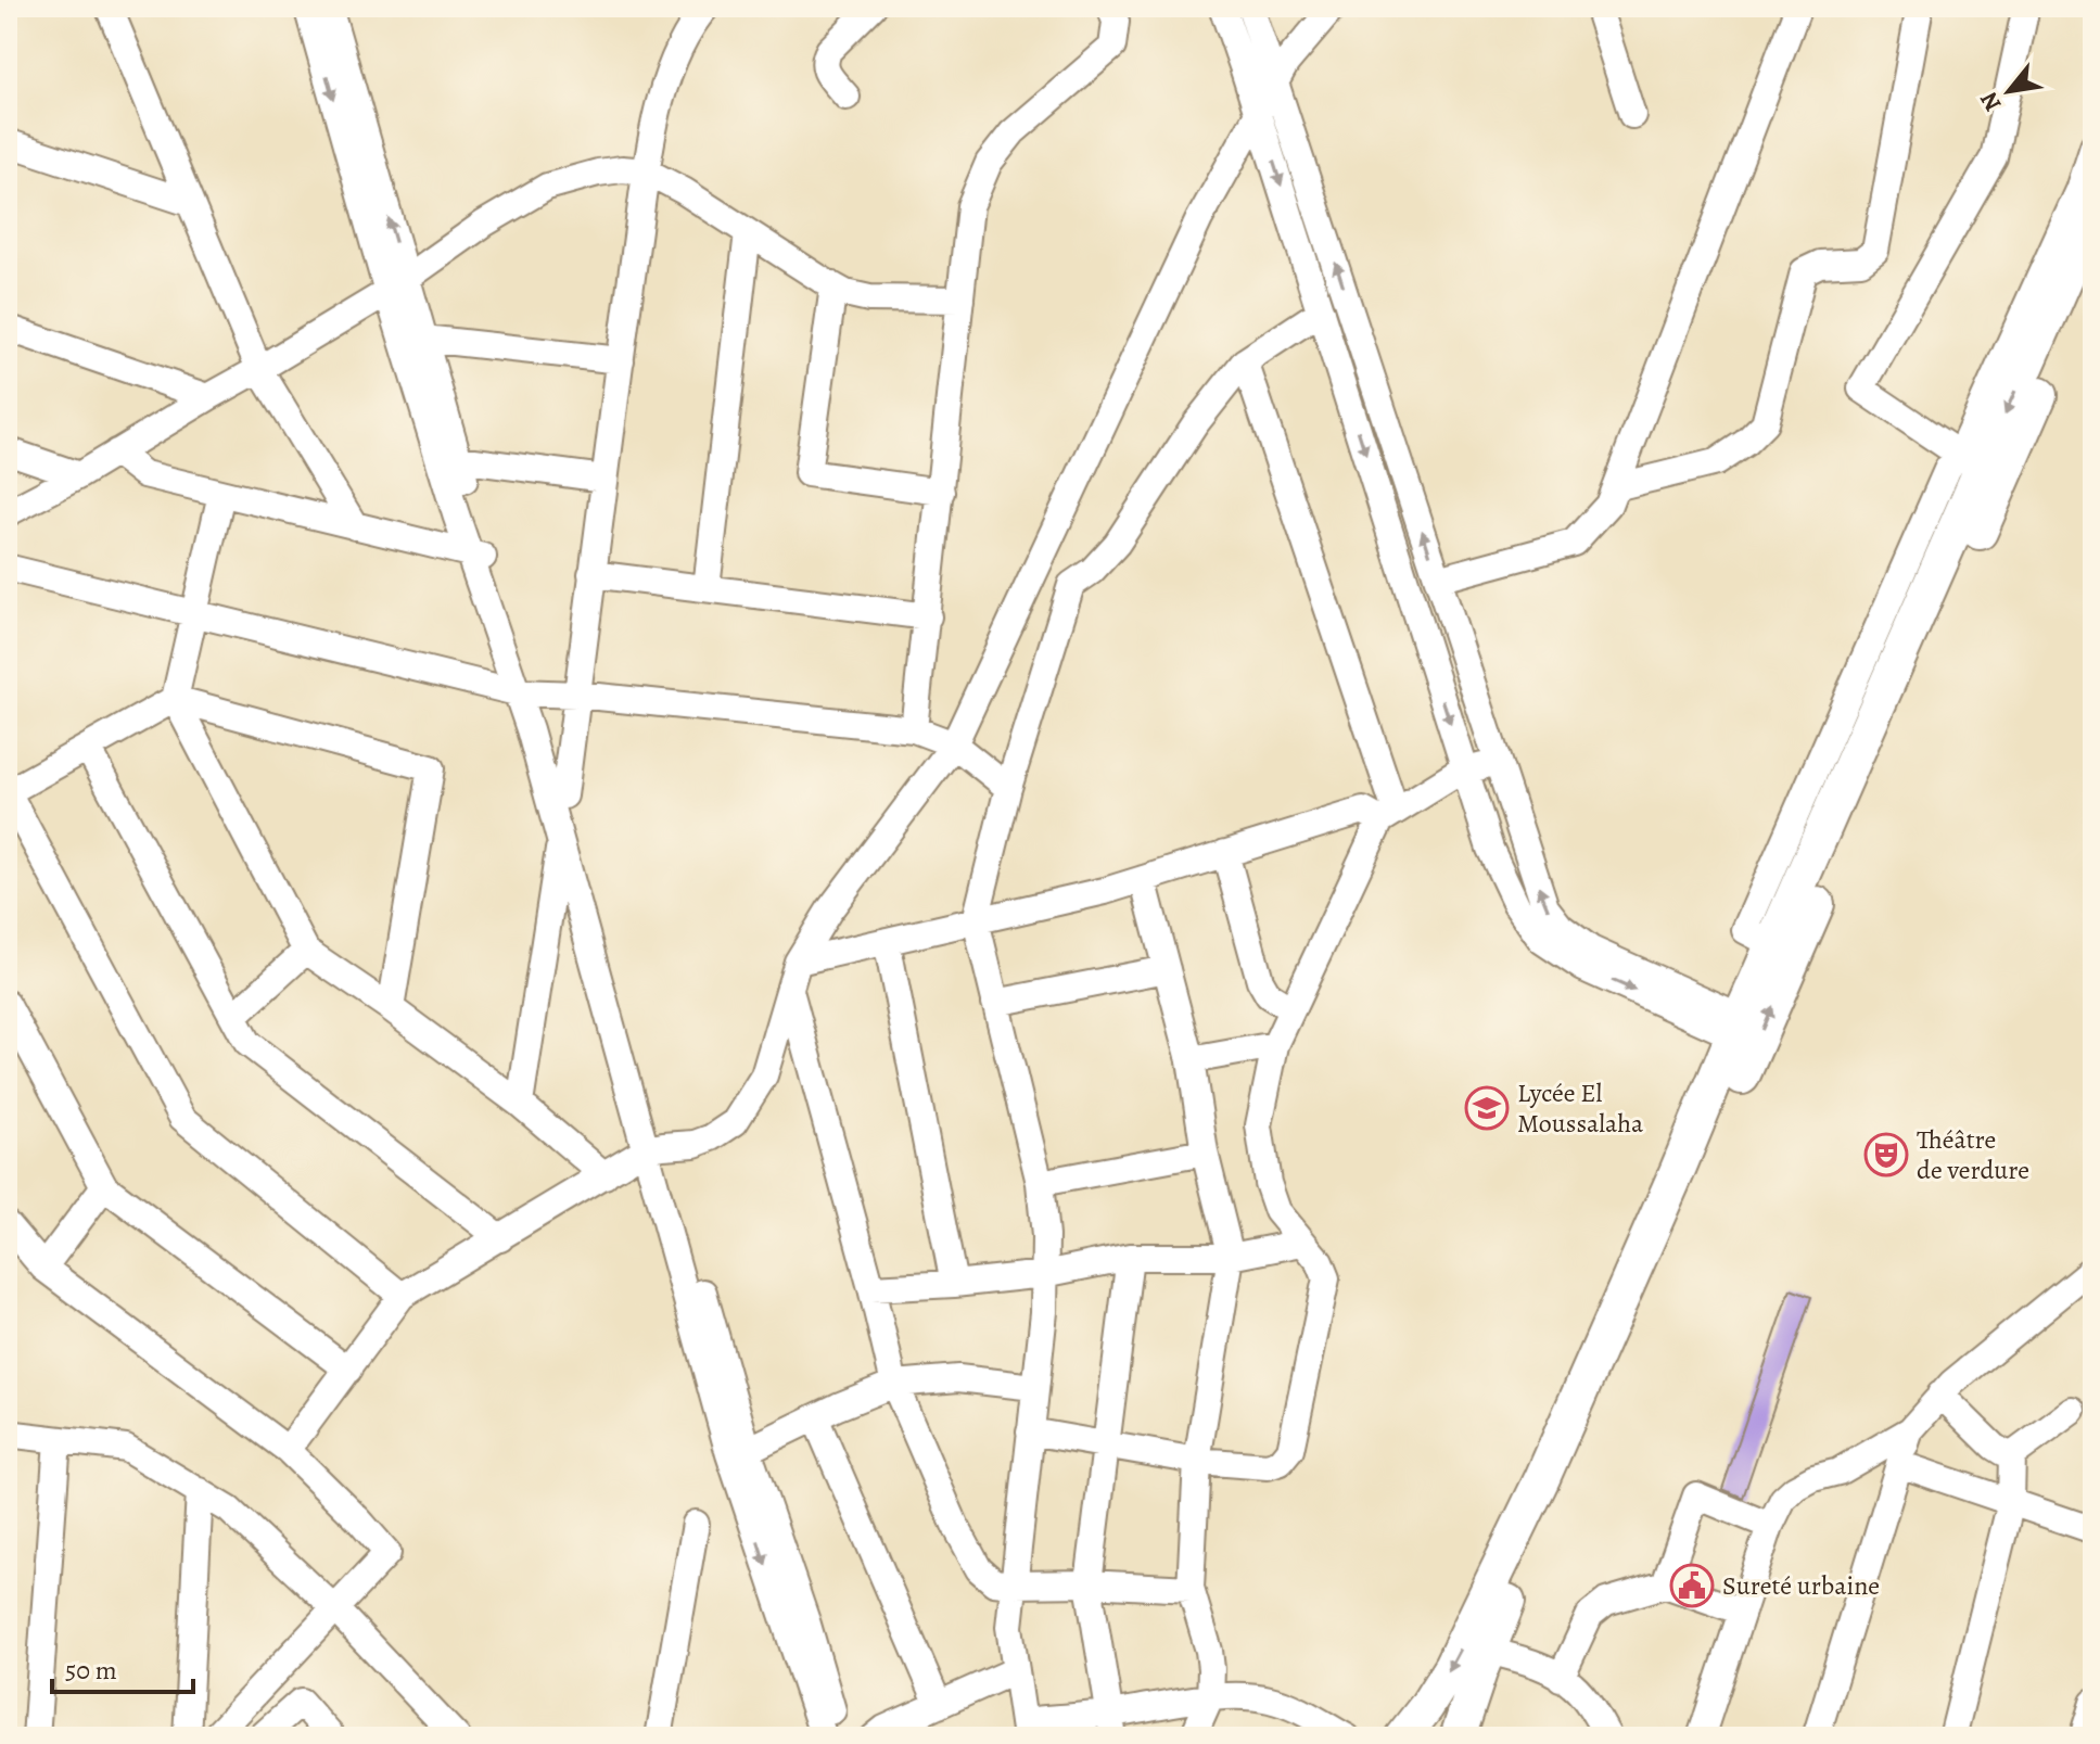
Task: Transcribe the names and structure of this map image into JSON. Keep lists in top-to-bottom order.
{
  "places": {
    "school or university": ["Lycée El Moussalaha"],
    "theatre": ["Théâtre de verdure"],
    "public building": ["Sureté urbaine"]
  },
  "scale_bar": "50 m",
  "north": "bottom left"
}
